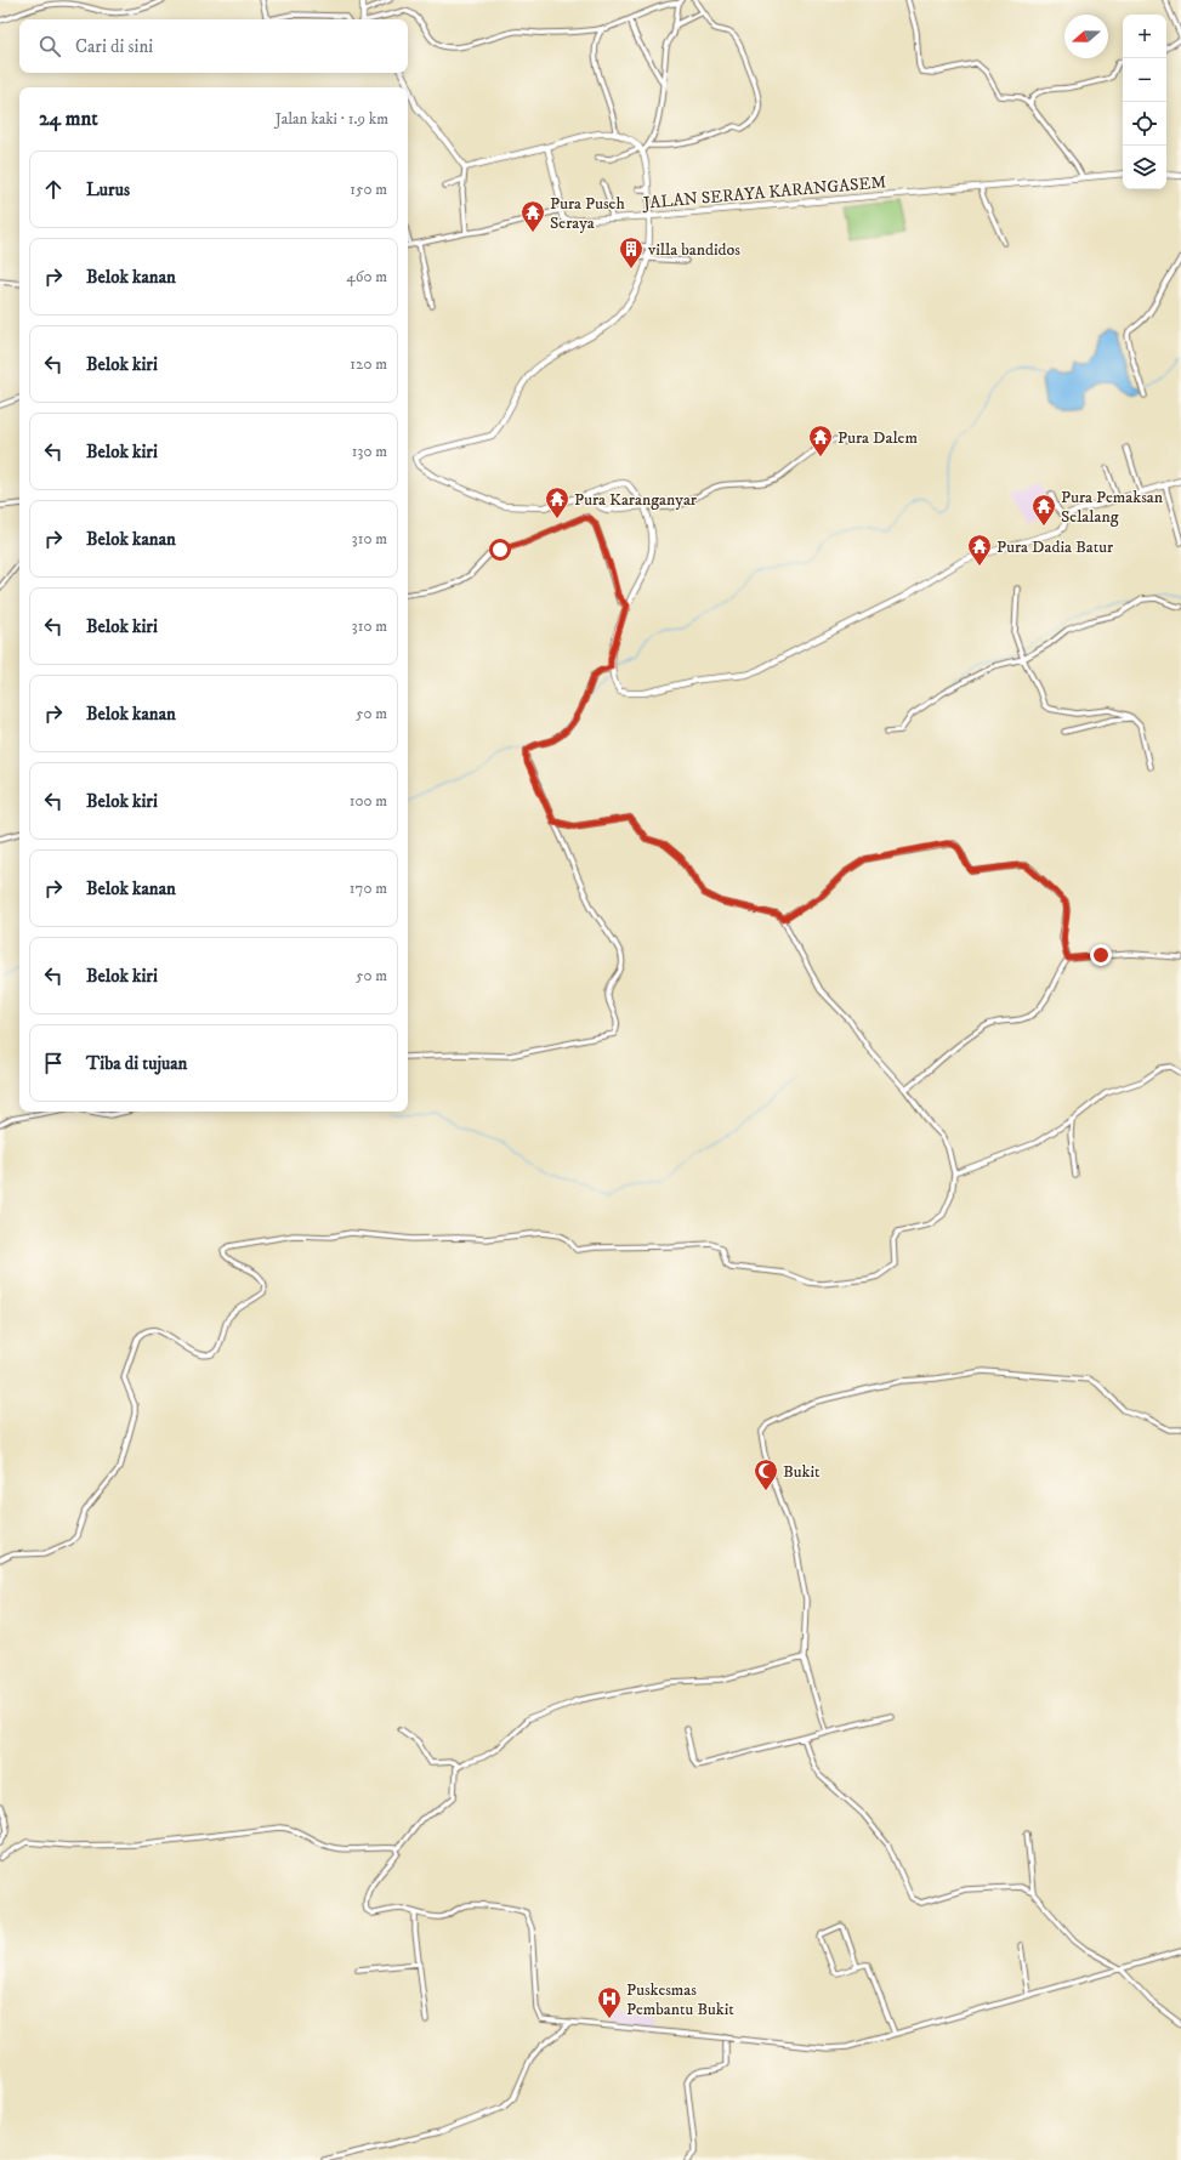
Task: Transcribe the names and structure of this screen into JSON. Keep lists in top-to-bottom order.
{
  "streets": {
    "street": ["JALAN SERAYA KARANGASEM"]
  },
  "places": {
    "temple": [
      "Pura Puseh Seraya",
      "Pura Dalem",
      "Pura Karanganyar",
      "Pura Pemaksan Selalang",
      "Pura Dadia Batur"
    ],
    "building": ["villa bandidos"],
    "mosque": ["Bukit"],
    "hospital": ["Puskesmas Pembantu Bukit"]
  },
  "north": "left",
  "page": {
    "map_buttons": ["+", "−"],
    "search": "Cari di sini",
    "heading": ["24 mnt", "Jalan kaki · 1.9 km"],
    "list": [
      ["Lurus", "150 m"],
      ["Belok kanan", "460 m"],
      ["Belok kiri", "120 m"],
      ["Belok kiri", "130 m"],
      ["Belok kanan", "310 m"],
      ["Belok kiri", "310 m"],
      ["Belok kanan", "50 m"],
      ["Belok kiri", "100 m"],
      ["Belok kanan", "170 m"],
      ["Belok kiri", "50 m"],
      "Tiba di tujuan"
    ]
  }
}
